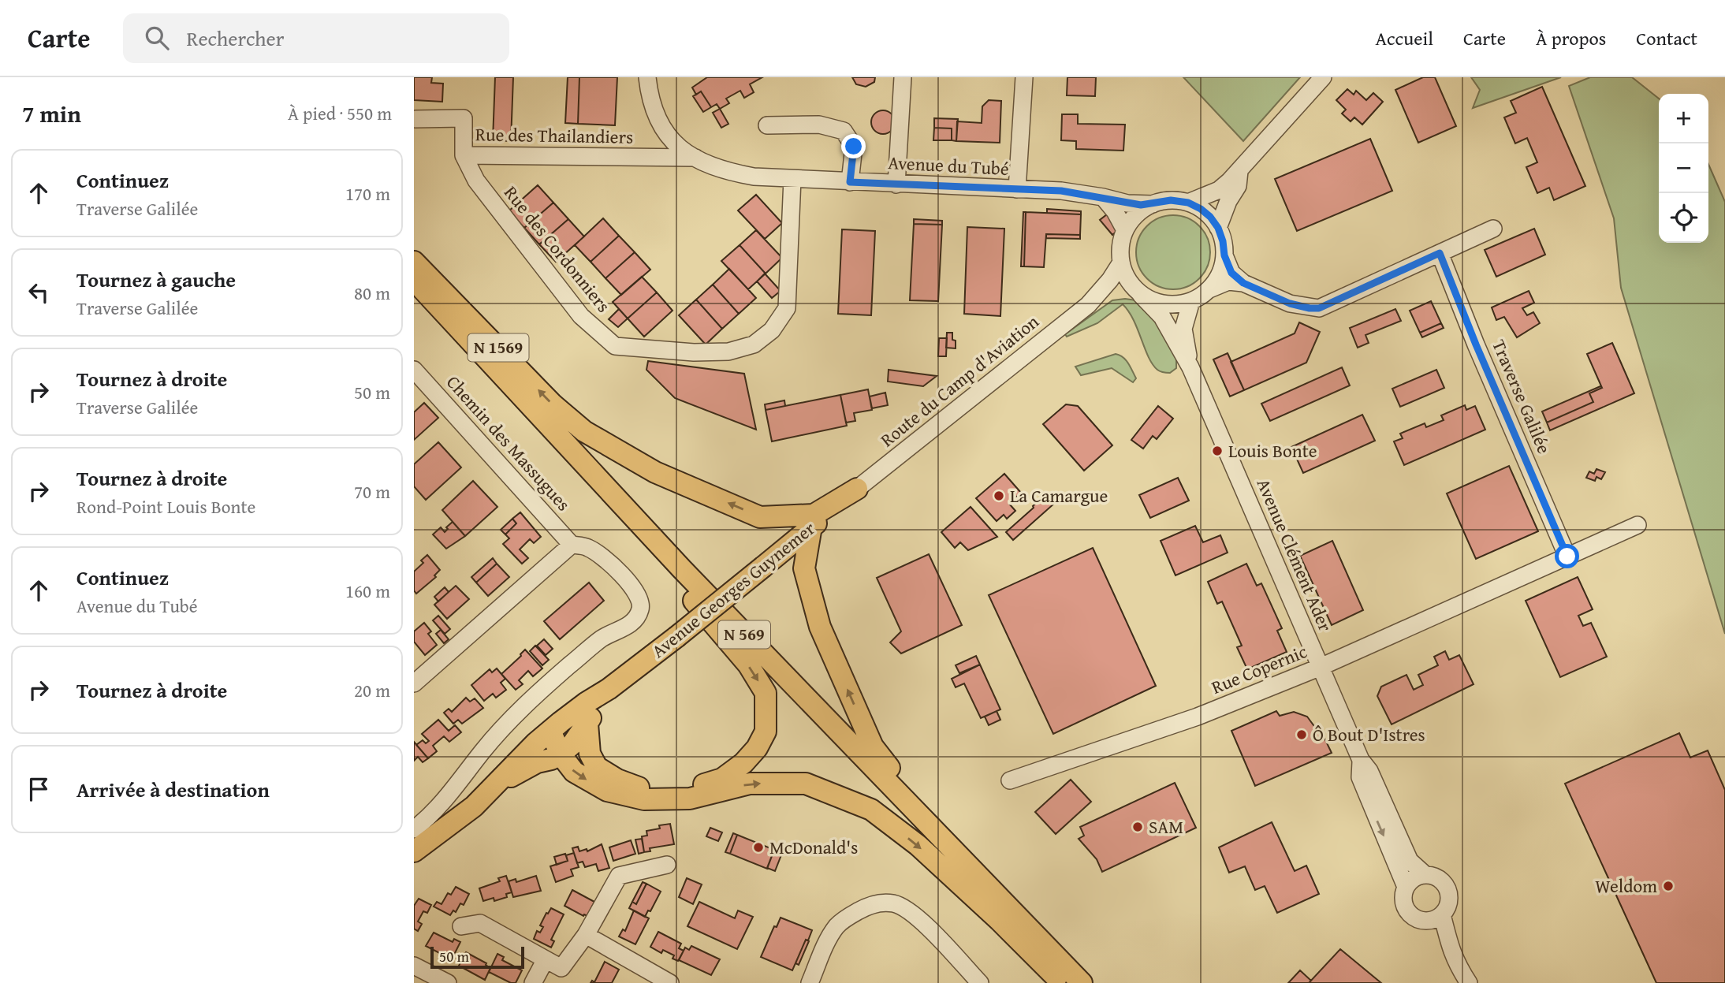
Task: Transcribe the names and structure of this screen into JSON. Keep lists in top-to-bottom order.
{
  "streets": {
    "main road": ["N 1569", "Avenue Georges Guynemer", "N 569"],
    "street": [
      "Rue des Thailandiers",
      "Avenue du Tubé",
      "Rue des Cordonniers",
      "Route du Camp d'Aviation",
      "Traverse Galilée",
      "Chemin des Massugues",
      "Avenue Clément Ader",
      "Rue Copernic"
    ]
  },
  "crossings": [
    ["Rue des Thailandiers", "Avenue du Tubé"],
    ["Rue des Thailandiers", "Rue des Cordonniers"],
    ["Avenue du Tubé", "Rue des Cordonniers"],
    ["Avenue du Tubé", "Route du Camp d'Aviation"],
    ["Avenue du Tubé", "Avenue Clément Ader"],
    ["Route du Camp d'Aviation", "Avenue Clément Ader"],
    ["Route du Camp d'Aviation", "Avenue Georges Guynemer"],
    ["Traverse Galilée", "Rue Copernic"],
    ["Avenue Clément Ader", "Rue Copernic"],
    ["Avenue Georges Guynemer", "N 569"]
  ],
  "places": [
    "Louis Bonte",
    "La Camargue",
    "Ô Bout D'Istres",
    "SAM",
    "McDonald's",
    "Weldom"
  ],
  "scale_bar": "50 m",
  "page": {
    "header": "Carte",
    "search": "Rechercher",
    "nav": [
      "Accueil",
      "Carte",
      "À propos",
      "Contact"
    ],
    "heading": ["7 min", "À pied · 550 m"],
    "map_buttons": ["+", "−"],
    "list": [
      ["Continuez", "Traverse Galilée", "170 m"],
      ["Tournez à gauche", "Traverse Galilée", "80 m"],
      ["Tournez à droite", "Traverse Galilée", "50 m"],
      ["Tournez à droite", "Rond-Point Louis Bonte", "70 m"],
      ["Continuez", "Avenue du Tubé", "160 m"],
      ["Tournez à droite", "20 m"],
      "Arrivée à destination"
    ],
    "scale": "50 m"
  }
}
